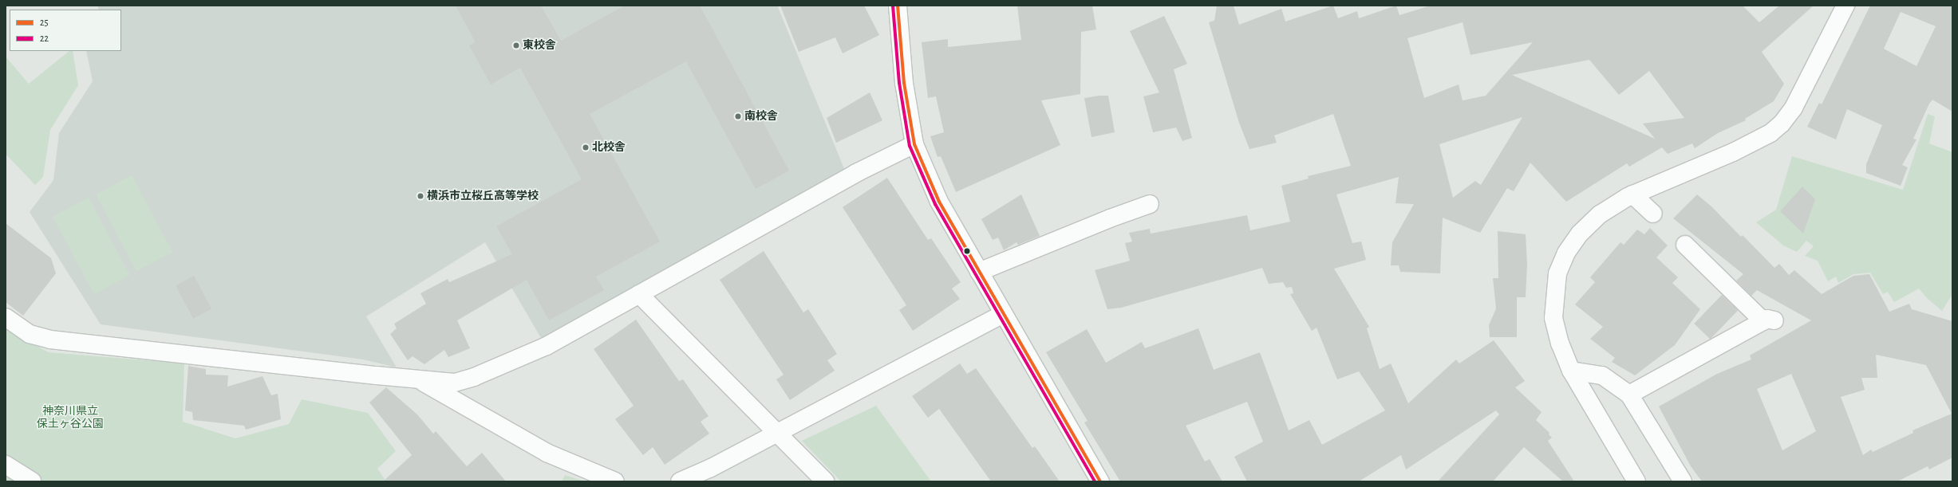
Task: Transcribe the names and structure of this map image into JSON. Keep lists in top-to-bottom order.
{
  "parks": ["神奈川県立 保土ヶ谷公園"],
  "places": [
    "東校舎",
    "南校舎",
    "北校舎",
    "横浜市立桜丘高等学校"
  ],
  "lines": ["transit line 25", "transit line 22"],
  "legend": ["25", "22"]
}
